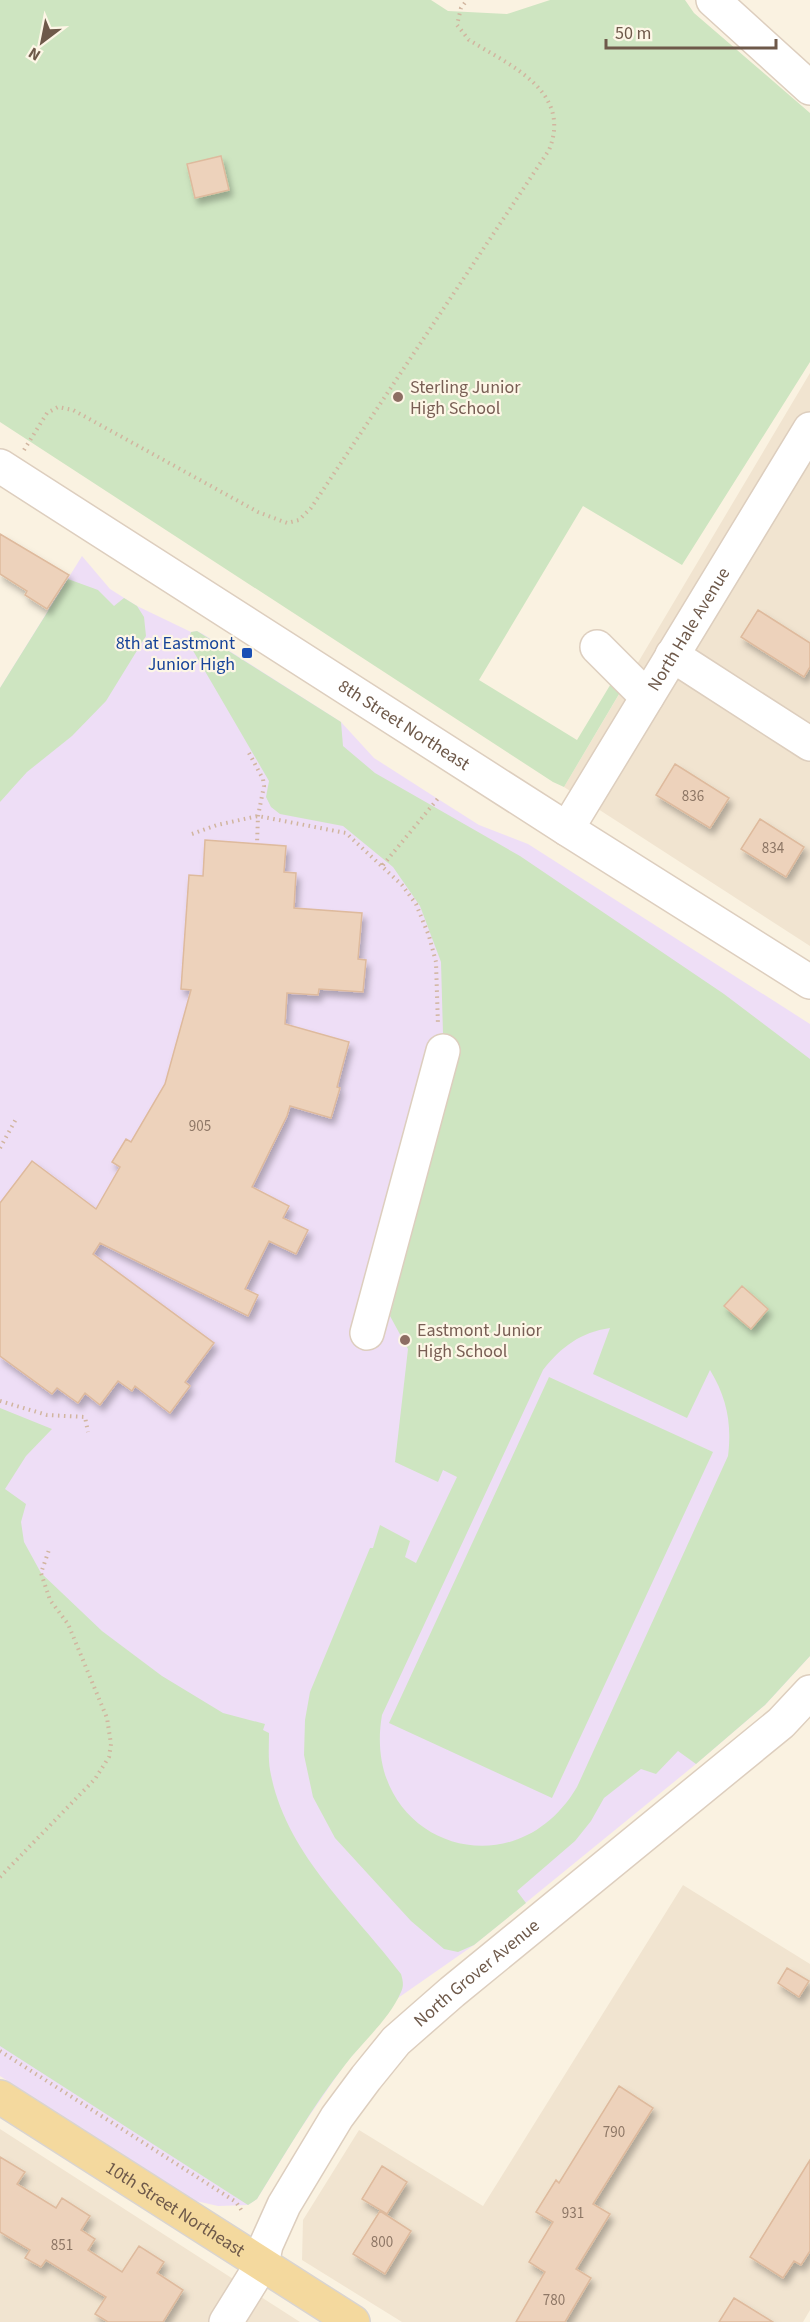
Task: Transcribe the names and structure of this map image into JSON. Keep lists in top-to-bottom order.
{
  "streets": {
    "main road": ["10th Street Northeast"],
    "street": ["North Hale Avenue", "8th Street Northeast", "North Grover Avenue"]
  },
  "crossings": [
    ["North Hale Avenue", "8th Street Northeast"],
    ["North Grover Avenue", "10th Street Northeast"]
  ],
  "places": {
    "other": ["Sterling Junior High School", "Eastmont Junior High School"],
    "transit": ["8th at Eastmont Junior High"]
  },
  "house_numbers": [
    "836",
    "834",
    "905",
    "790",
    "931",
    "800",
    "851",
    "780"
  ],
  "scale_bar": "50 m",
  "north": "bottom left"
}
